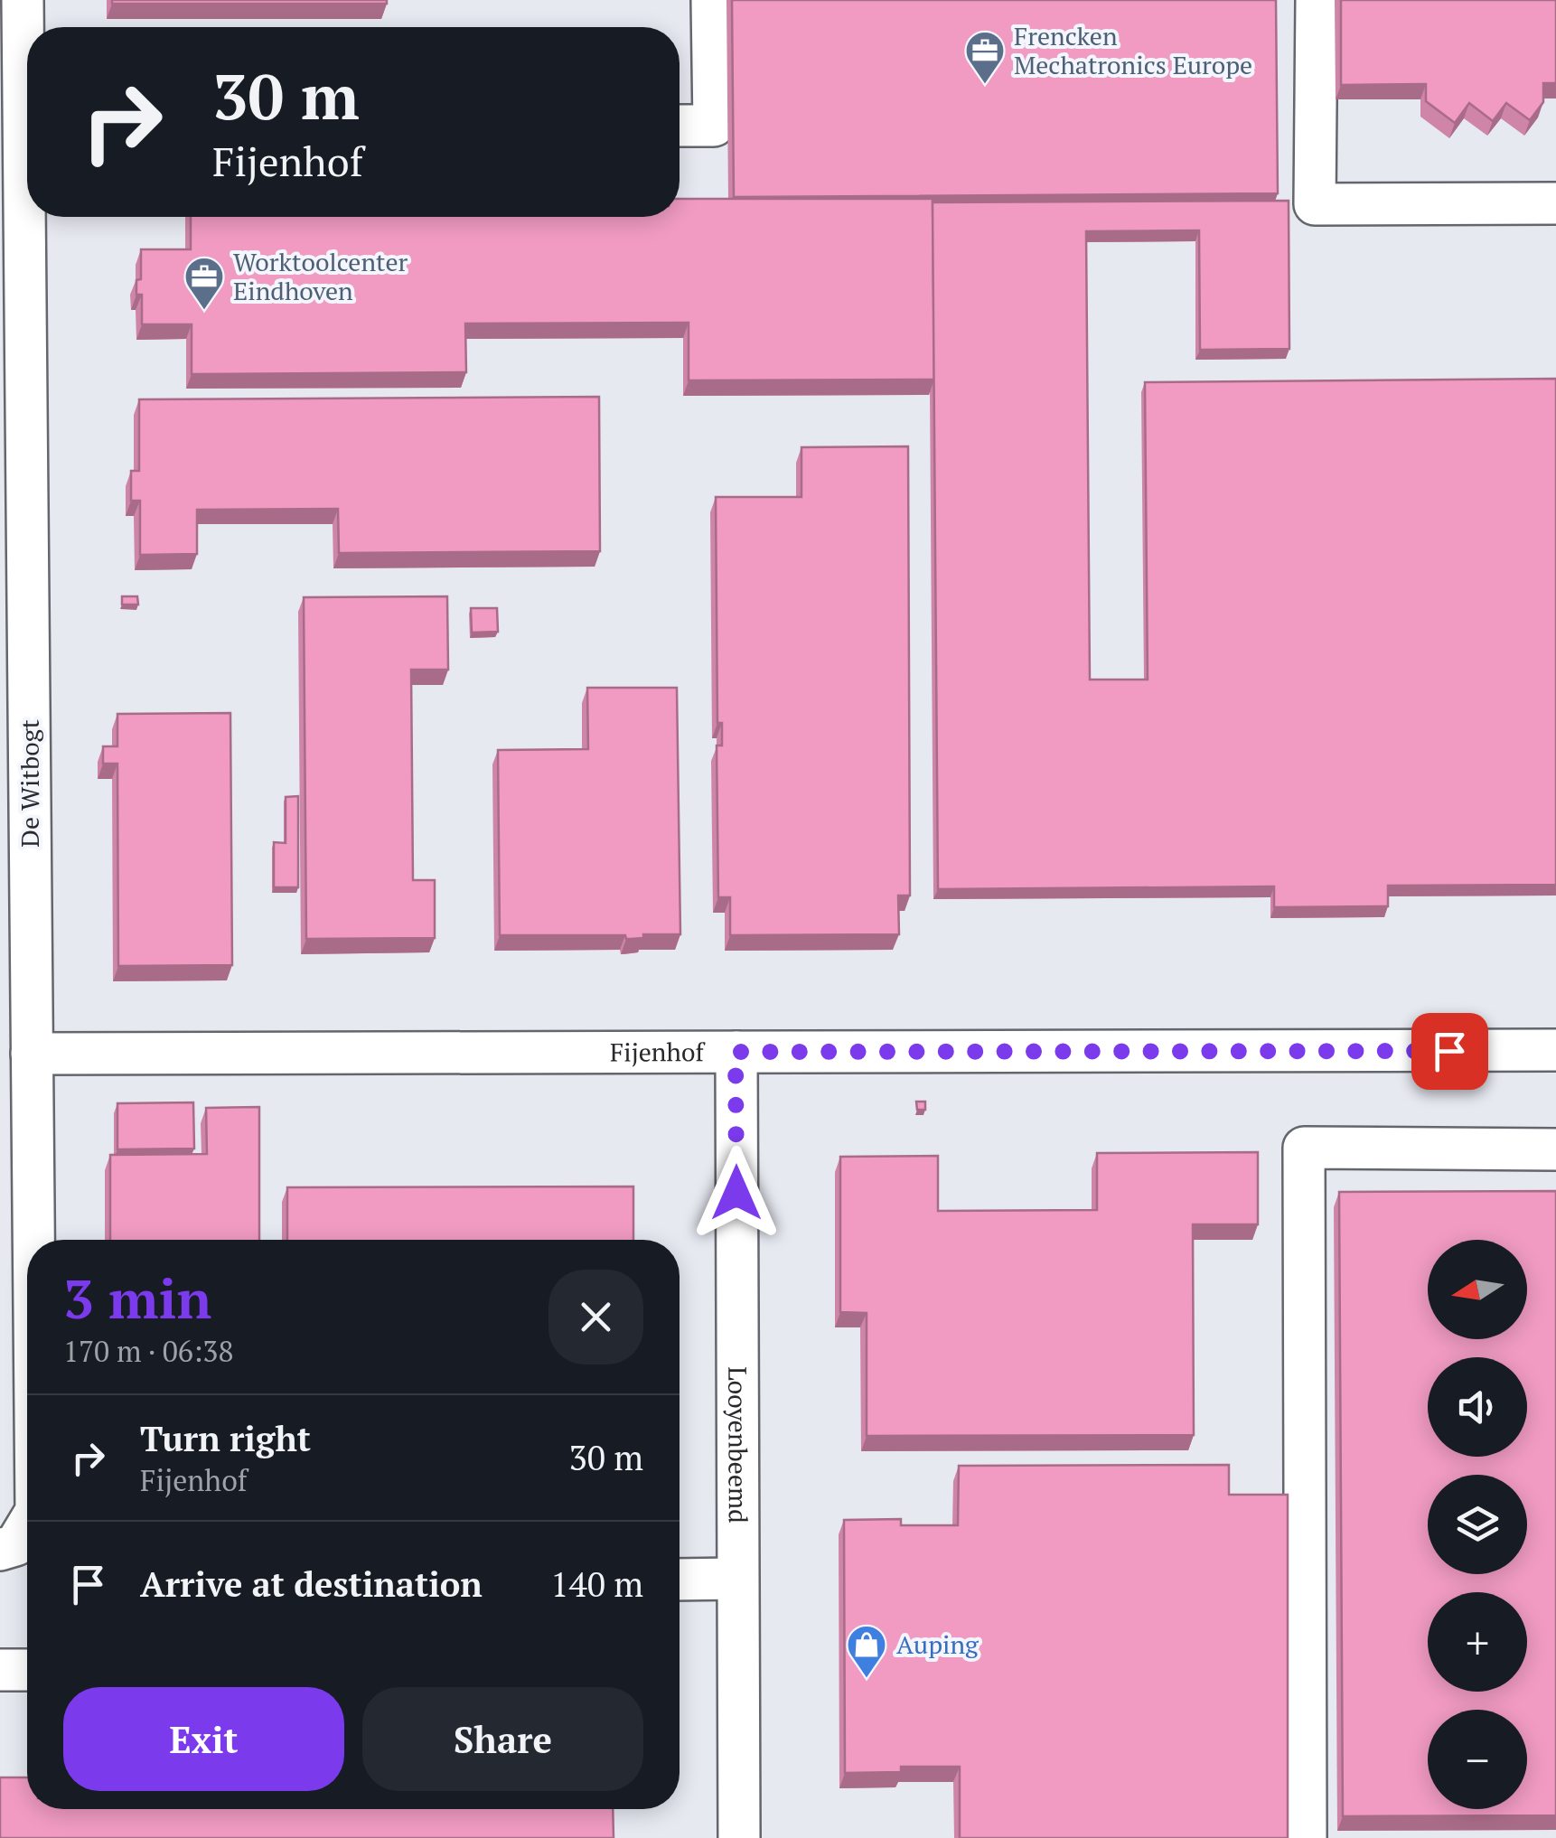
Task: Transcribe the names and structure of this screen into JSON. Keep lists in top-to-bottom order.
{
  "streets": {
    "street": ["De Witbogt", "Fijenhof", "Looyenbeemd"]
  },
  "crossings": [
    ["De Witbogt", "Fijenhof"],
    ["Fijenhof", "Looyenbeemd"]
  ],
  "places": {
    "office": ["Frencken Mechatronics Europe", "Worktoolcenter Eindhoven"],
    "shop": ["Auping"]
  },
  "north": "left",
  "page": {
    "turn": ["30 m", "Fijenhof"],
    "map_buttons": ["+", "−"],
    "heading": ["3 min", "170 m · 06:38"],
    "list": [
      {
        "name": "Turn right",
        "note": "Fijenhof",
        "value": "30 m"
      },
      {
        "name": "Arrive at destination",
        "value": "140 m"
      }
    ],
    "buttons": ["Exit", "Share"]
  }
}
